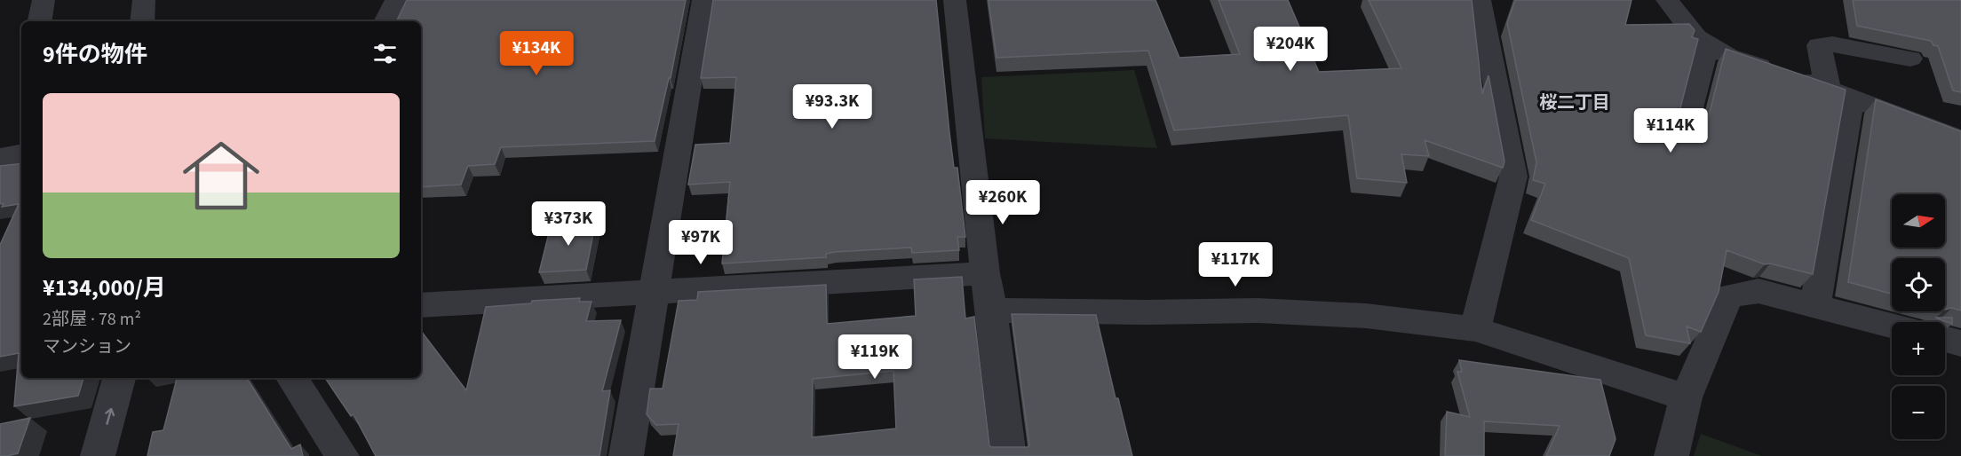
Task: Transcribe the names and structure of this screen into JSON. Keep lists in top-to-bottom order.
{
  "districts": ["桜二丁目"],
  "north": "right",
  "page": {
    "heading": "9件の物件",
    "price": [
      "¥204K",
      "¥134K",
      "¥93.3K",
      "¥114K",
      "¥260K",
      "¥373K",
      "¥97K",
      "¥117K",
      "¥119K"
    ],
    "list": [
      {
        "name": "¥134,000/月",
        "note": "2部屋 · 78 m² · マンション"
      }
    ],
    "map_buttons": ["+", "−"]
  }
}
